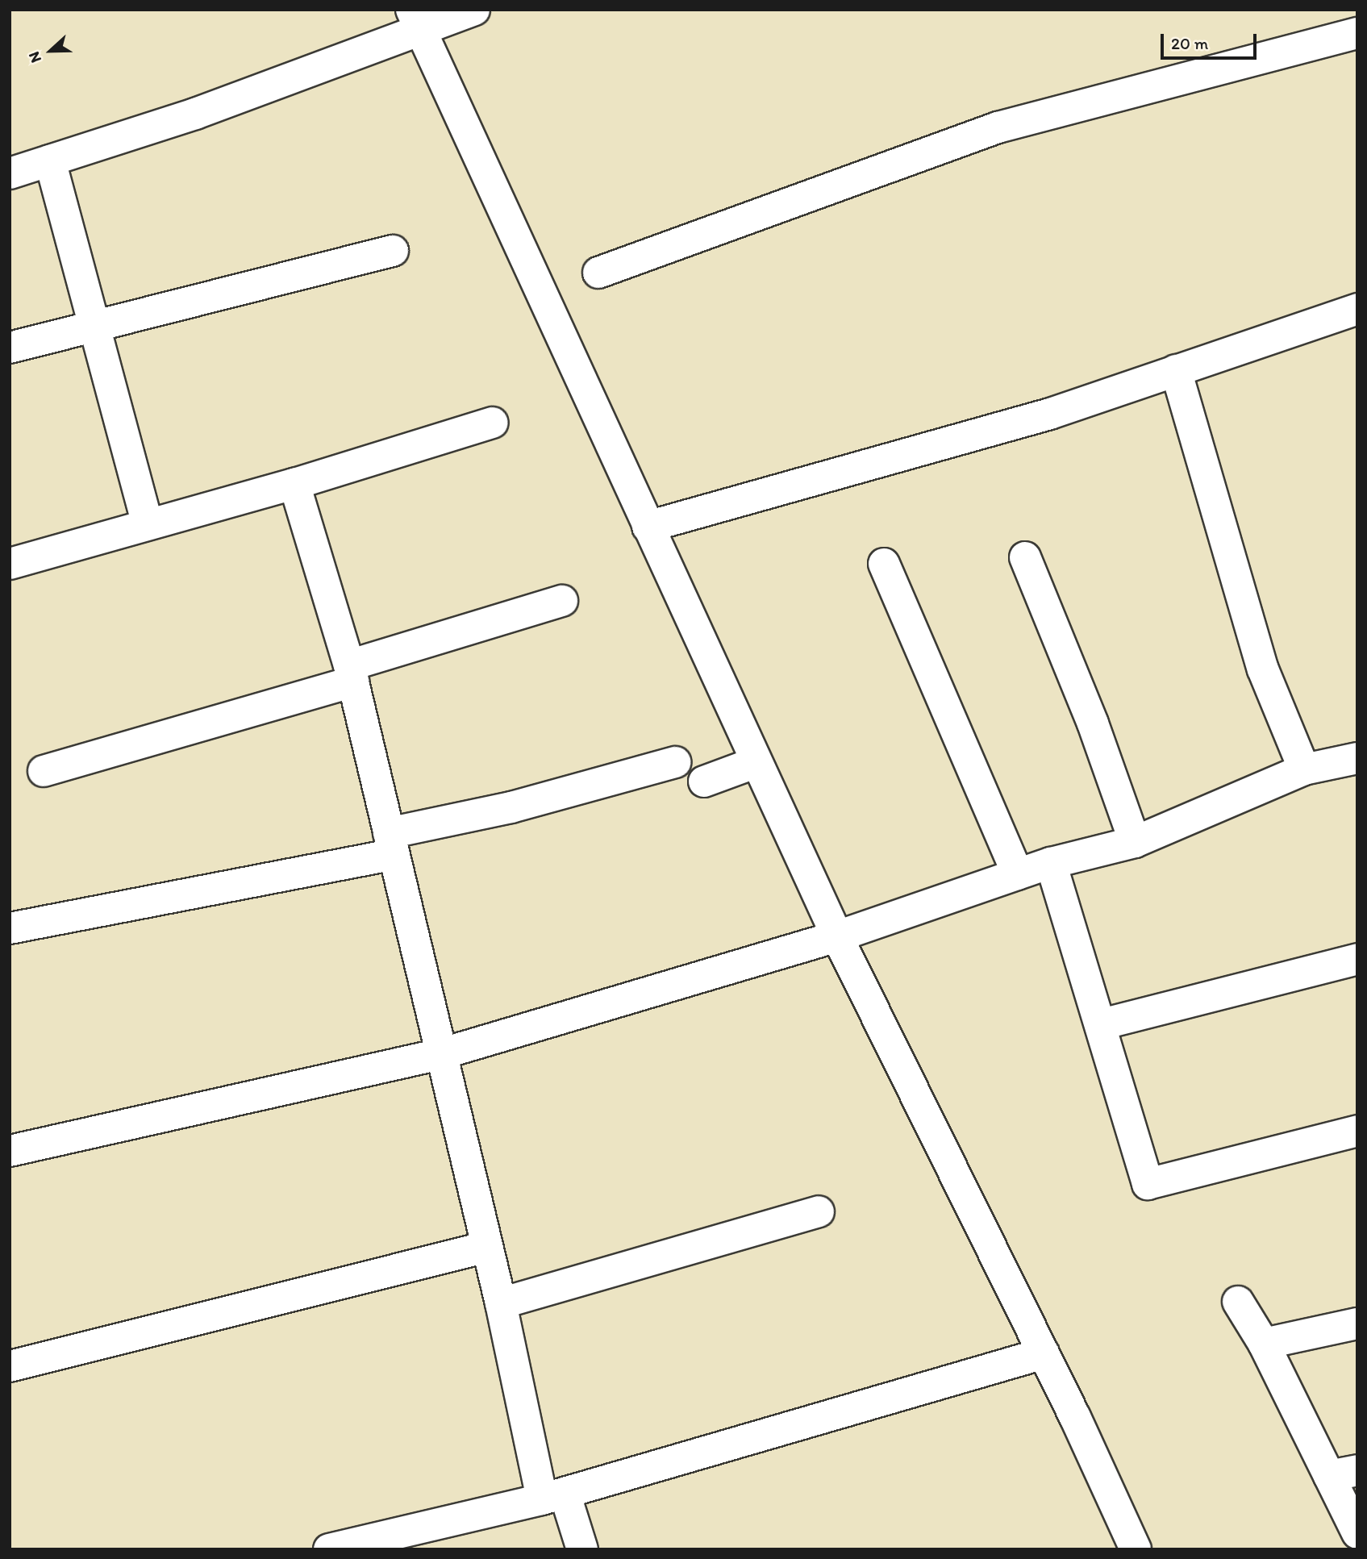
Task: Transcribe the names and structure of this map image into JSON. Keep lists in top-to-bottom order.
{
  "scale_bar": "20 m",
  "north": "left"
}
